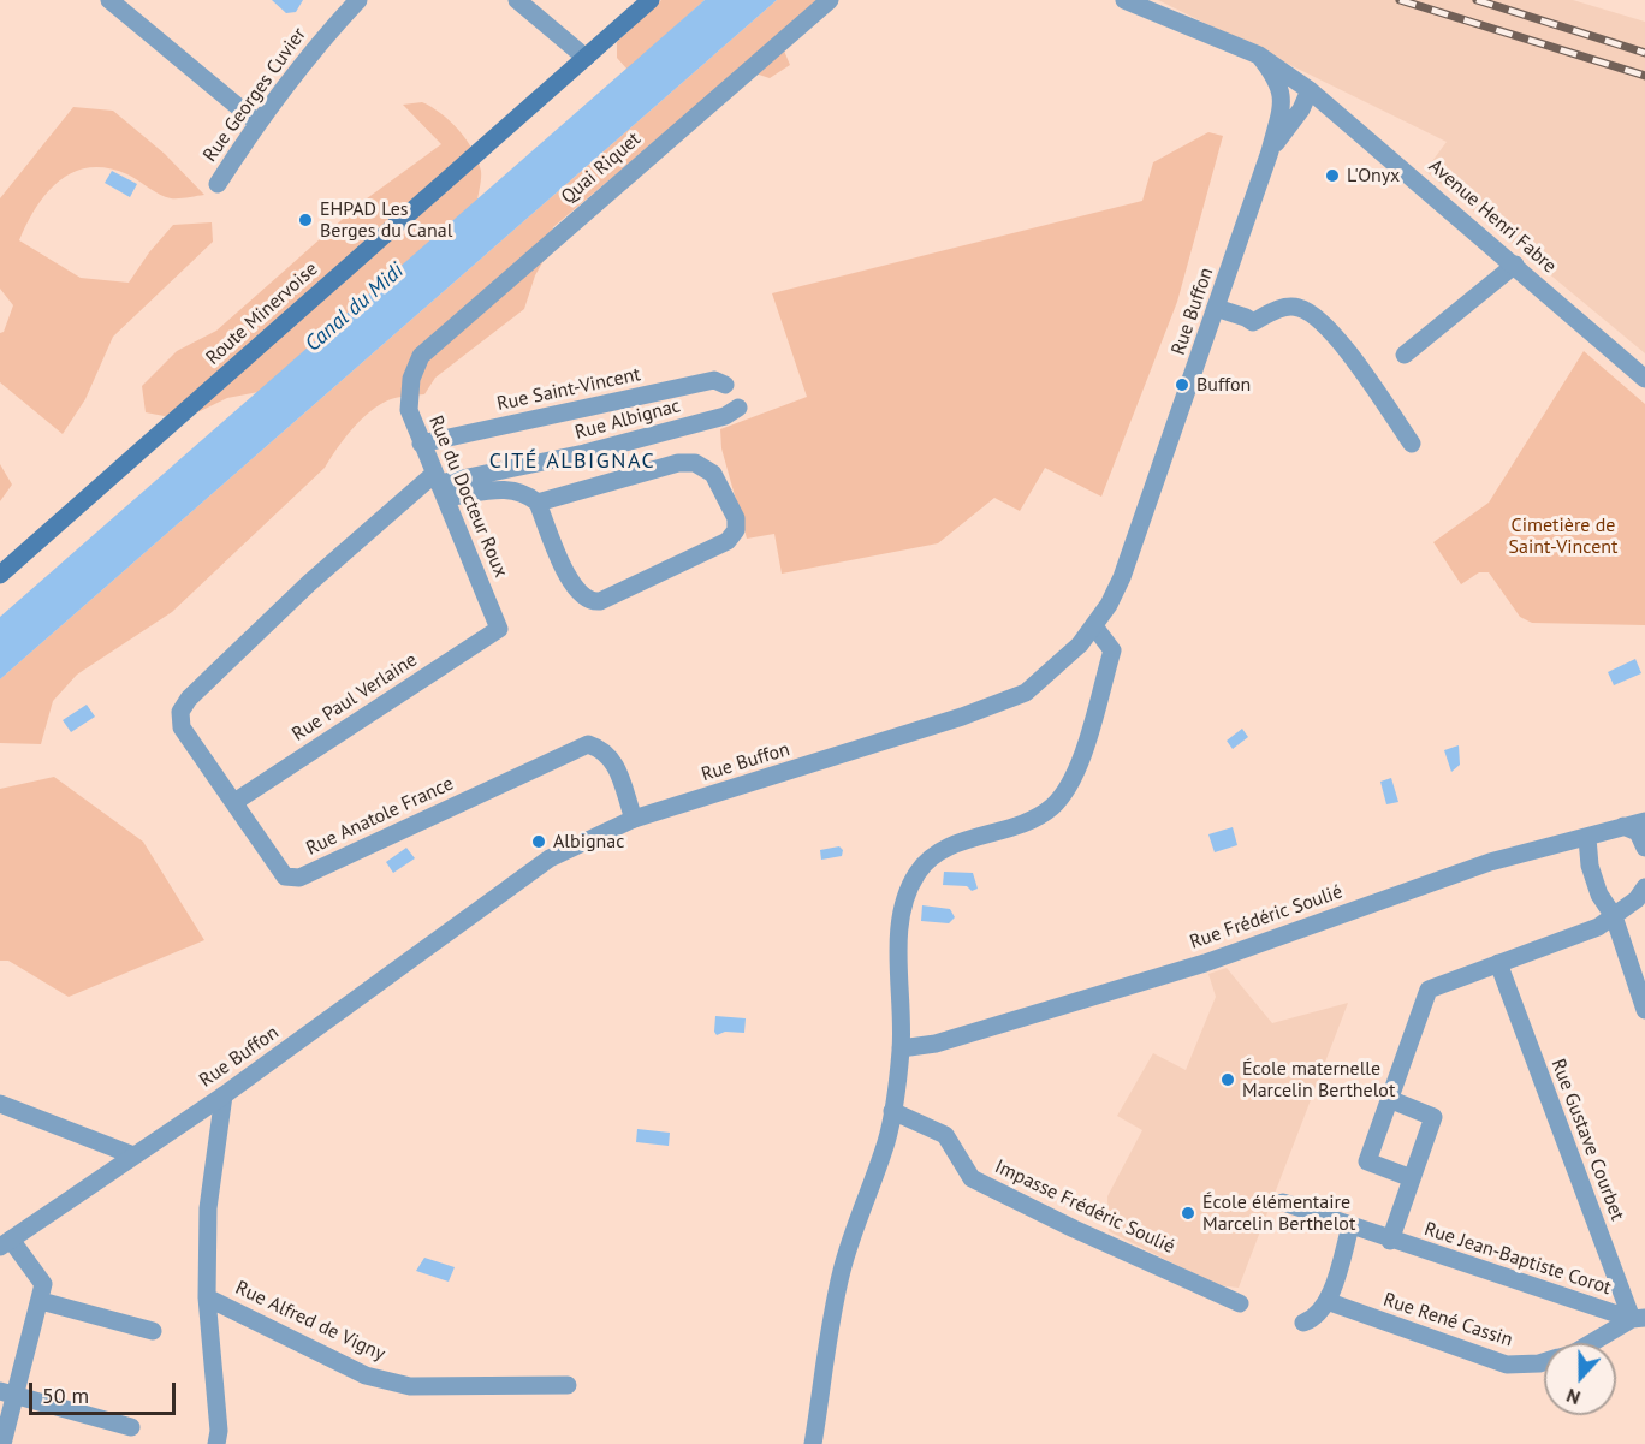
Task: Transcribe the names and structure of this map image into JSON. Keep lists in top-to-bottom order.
{
  "streets": {
    "main road": ["Route Minervoise"],
    "street": [
      "Rue Georges Cuvier",
      "Quai Riquet",
      "Avenue Henri Fabre",
      "Rue Buffon",
      "Rue Saint-Vincent",
      "Rue Albignac",
      "Rue du Docteur Roux",
      "Rue Paul Verlaine",
      "Rue Anatole France",
      "Rue Frédéric Soulié",
      "Rue Gustave Courbet",
      "Impasse Frédéric Soulié",
      "Rue Jean-Baptiste Corot",
      "Rue René Cassin",
      "Rue Alfred de Vigny"
    ]
  },
  "crossings": [
    ["Quai Riquet", "Rue du Docteur Roux"],
    ["Avenue Henri Fabre", "Rue Buffon"],
    ["Rue Buffon", "Rue Anatole France"],
    ["Rue Saint-Vincent", "Rue du Docteur Roux"],
    ["Rue Albignac", "Rue du Docteur Roux"],
    ["Rue Albignac", "Rue Anatole France"],
    ["Rue du Docteur Roux", "Rue Paul Verlaine"],
    ["Rue du Docteur Roux", "Rue Anatole France"],
    ["Rue Paul Verlaine", "Rue Anatole France"],
    ["Rue Gustave Courbet", "Rue Jean-Baptiste Corot"],
    ["Rue Gustave Courbet", "Rue René Cassin"],
    ["Rue Jean-Baptiste Corot", "Rue René Cassin"]
  ],
  "districts": ["CITÉ ALBIGNAC"],
  "water": ["Canal du Midi"],
  "parks": ["Cimetière de Saint-Vincent"],
  "places": [
    "L'Onyx",
    "EHPAD Les Berges du Canal",
    "Buffon",
    "Albignac",
    "École maternelle Marcelin Berthelot",
    "École élémentaire Marcelin Berthelot"
  ],
  "scale_bar": "50 m",
  "north": "bottom"
}
